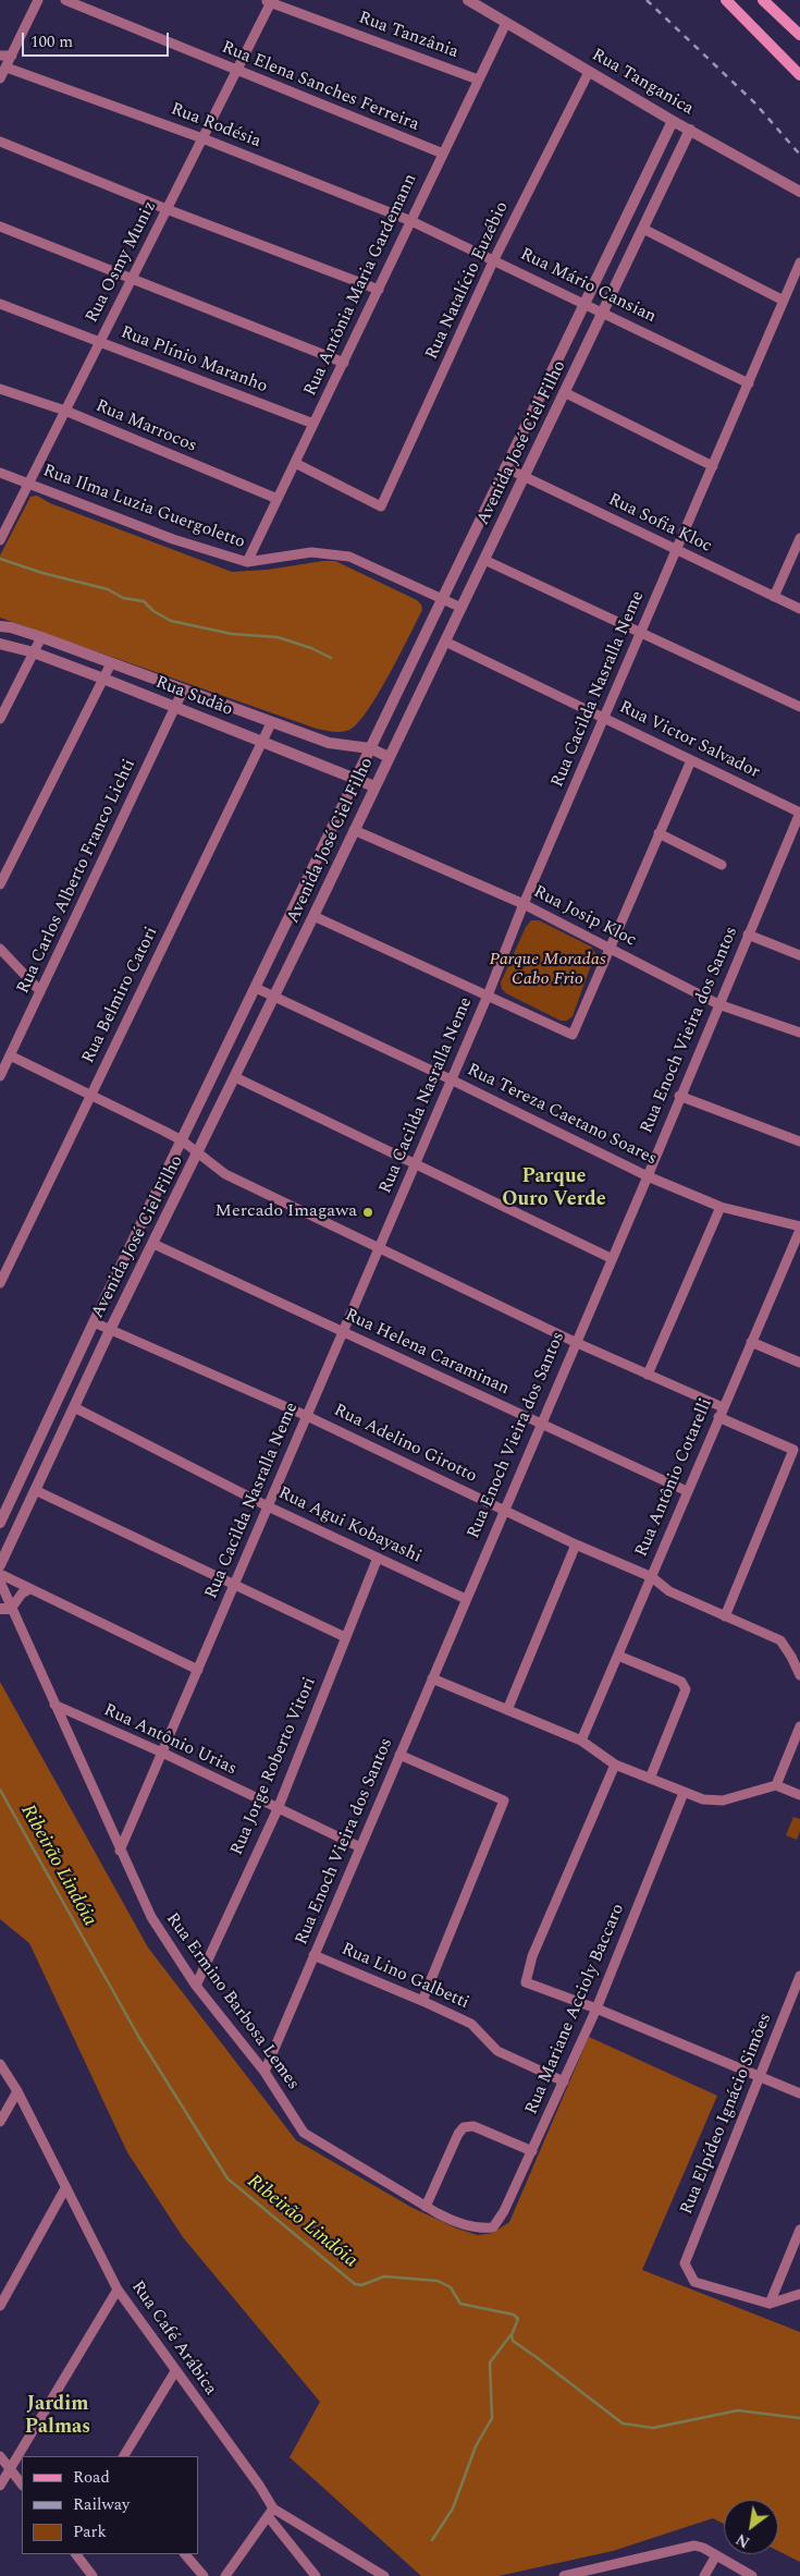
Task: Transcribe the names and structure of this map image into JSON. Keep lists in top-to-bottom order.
{
  "streets": {
    "street": [
      "Rua Tanzânia",
      "Rua Tanganica",
      "Rua Elena Sanches Ferreira",
      "Rua Rodésia",
      "Rua Osmy Muniz",
      "Rua Natalício Euzébio",
      "Rua Antônia Maria Gardemann",
      "Rua Mário Cansian",
      "Rua Plínio Maranho",
      "Rua Marrocos",
      "Avenida José Ciel Filho",
      "Rua Ilma Luzia Guergoletto",
      "Rua Sofia Kloc",
      "Rua Cacilda Nasralla Neme",
      "Rua Sudão",
      "Rua Victor Salvador",
      "Rua Carlos Alberto Franco Lichti",
      "Rua Josip Kloc",
      "Rua Belmiro Catori",
      "Rua Enoch Vieira dos Santos",
      "Rua Tereza Caetano Soares",
      "Rua Helena Caraminan",
      "Rua Adelino Girotto",
      "Rua Antônio Cotarelli",
      "Rua Agui Kobayashi",
      "Rua Antônio Urias",
      "Rua Jorge Roberto Vitori",
      "Rua Lino Galbetti",
      "Rua Ermino Barbosa Lemes",
      "Rua Mariane Accioly Baccaro",
      "Rua Elpídeo Ignácio Simões",
      "Rua Café Arábica"
    ]
  },
  "crossings": [
    ["Rua Tanzânia", "Rua Osmy Muniz"],
    ["Rua Tanzânia", "Rua Antônia Maria Gardemann"],
    ["Rua Tanganica", "Rua Natalício Euzébio"],
    ["Rua Tanganica", "Rua Antônia Maria Gardemann"],
    ["Rua Tanganica", "Avenida José Ciel Filho"],
    ["Rua Elena Sanches Ferreira", "Rua Osmy Muniz"],
    ["Rua Elena Sanches Ferreira", "Rua Antônia Maria Gardemann"],
    ["Rua Rodésia", "Rua Osmy Muniz"],
    ["Rua Rodésia", "Rua Antônia Maria Gardemann"],
    ["Rua Rodésia", "Rua Mário Cansian"],
    ["Rua Osmy Muniz", "Rua Plínio Maranho"],
    ["Rua Osmy Muniz", "Rua Marrocos"],
    ["Rua Osmy Muniz", "Rua Ilma Luzia Guergoletto"],
    ["Rua Natalício Euzébio", "Rua Antônia Maria Gardemann"],
    ["Rua Natalício Euzébio", "Rua Mário Cansian"],
    ["Rua Antônia Maria Gardemann", "Rua Mário Cansian"],
    ["Rua Antônia Maria Gardemann", "Rua Plínio Maranho"],
    ["Rua Antônia Maria Gardemann", "Rua Marrocos"],
    ["Rua Antônia Maria Gardemann", "Rua Ilma Luzia Guergoletto"],
    ["Rua Mário Cansian", "Avenida José Ciel Filho"],
    ["Rua Mário Cansian", "Rua Cacilda Nasralla Neme"],
    ["Avenida José Ciel Filho", "Rua Ilma Luzia Guergoletto"],
    ["Avenida José Ciel Filho", "Rua Sofia Kloc"],
    ["Avenida José Ciel Filho", "Rua Sudão"],
    ["Avenida José Ciel Filho", "Rua Victor Salvador"],
    ["Avenida José Ciel Filho", "Rua Josip Kloc"],
    ["Avenida José Ciel Filho", "Rua Tereza Caetano Soares"],
    ["Avenida José Ciel Filho", "Rua Helena Caraminan"],
    ["Avenida José Ciel Filho", "Rua Adelino Girotto"],
    ["Avenida José Ciel Filho", "Rua Agui Kobayashi"],
    ["Rua Sofia Kloc", "Rua Cacilda Nasralla Neme"],
    ["Rua Cacilda Nasralla Neme", "Rua Victor Salvador"],
    ["Rua Cacilda Nasralla Neme", "Rua Josip Kloc"],
    ["Rua Cacilda Nasralla Neme", "Rua Tereza Caetano Soares"],
    ["Rua Cacilda Nasralla Neme", "Rua Helena Caraminan"],
    ["Rua Cacilda Nasralla Neme", "Rua Adelino Girotto"],
    ["Rua Cacilda Nasralla Neme", "Rua Agui Kobayashi"],
    ["Rua Cacilda Nasralla Neme", "Rua Antônio Urias"],
    ["Rua Cacilda Nasralla Neme", "Rua Ermino Barbosa Lemes"],
    ["Rua Sudão", "Rua Carlos Alberto Franco Lichti"],
    ["Rua Sudão", "Rua Belmiro Catori"],
    ["Rua Victor Salvador", "Rua Enoch Vieira dos Santos"],
    ["Rua Josip Kloc", "Rua Enoch Vieira dos Santos"],
    ["Rua Enoch Vieira dos Santos", "Rua Tereza Caetano Soares"],
    ["Rua Enoch Vieira dos Santos", "Rua Helena Caraminan"],
    ["Rua Enoch Vieira dos Santos", "Rua Adelino Girotto"],
    ["Rua Enoch Vieira dos Santos", "Rua Agui Kobayashi"],
    ["Rua Enoch Vieira dos Santos", "Rua Antônio Urias"],
    ["Rua Enoch Vieira dos Santos", "Rua Lino Galbetti"],
    ["Rua Enoch Vieira dos Santos", "Rua Ermino Barbosa Lemes"],
    ["Rua Tereza Caetano Soares", "Rua Antônio Cotarelli"],
    ["Rua Helena Caraminan", "Rua Antônio Cotarelli"],
    ["Rua Adelino Girotto", "Rua Antônio Cotarelli"],
    ["Rua Agui Kobayashi", "Rua Jorge Roberto Vitori"],
    ["Rua Antônio Urias", "Rua Jorge Roberto Vitori"],
    ["Rua Antônio Urias", "Rua Ermino Barbosa Lemes"],
    ["Rua Jorge Roberto Vitori", "Rua Ermino Barbosa Lemes"],
    ["Rua Lino Galbetti", "Rua Mariane Accioly Baccaro"],
    ["Rua Ermino Barbosa Lemes", "Rua Mariane Accioly Baccaro"]
  ],
  "districts": ["Parque Ouro Verde", "Jardim Palmas"],
  "water": ["Ribeirão Lindóia"],
  "parks": ["Parque Moradas Cabo Frio"],
  "places": ["Mercado Imagawa"],
  "legend": ["Road", "Railway", "Park"],
  "scale_bar": "100 m",
  "north": "bottom left"
}
